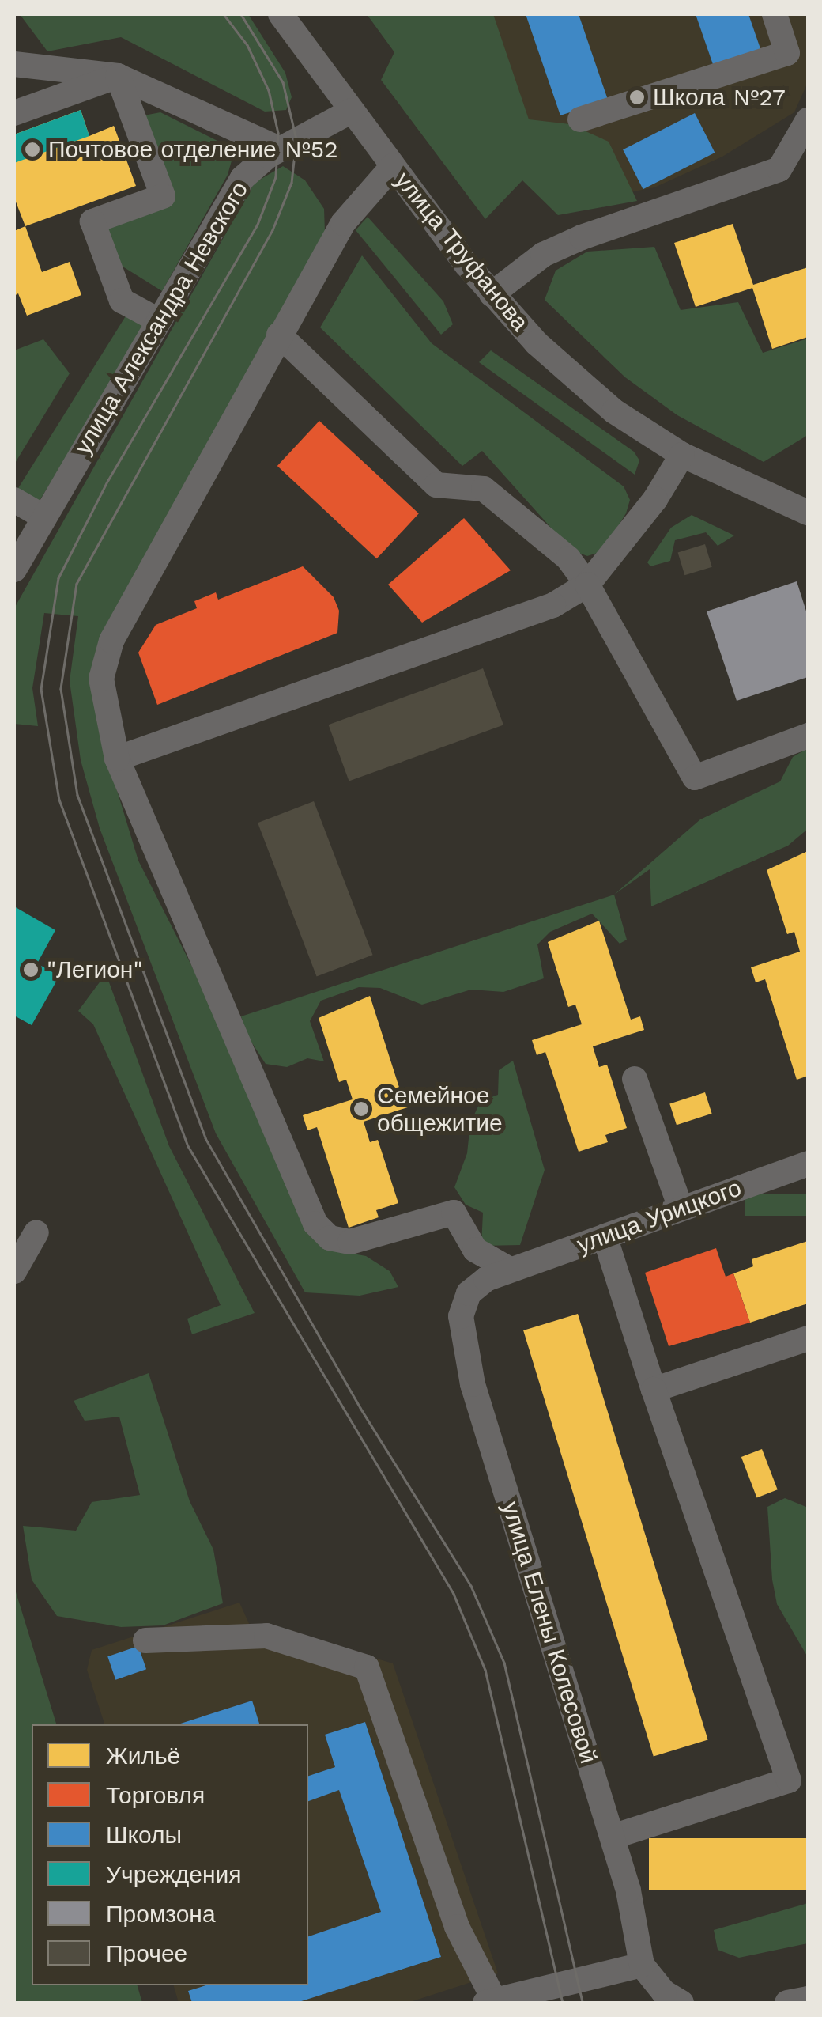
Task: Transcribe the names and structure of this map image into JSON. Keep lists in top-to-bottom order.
{
  "streets": {
    "street": [
      "улица Труфанова",
      "улица Александра Невского",
      "улица Урицкого",
      "улица Елены Колесовой"
    ]
  },
  "crossings": [
    ["улица Труфанова", "улица Александра Невского"],
    ["улица Урицкого", "улица Елены Колесовой"]
  ],
  "places": [
    "Школа №27",
    "Почтовое отделение №52",
    "\"Легион\"",
    "Семейное общежитие"
  ],
  "legend": [
    "Жильё",
    "Торговля",
    "Школы",
    "Учреждения",
    "Промзона",
    "Прочее"
  ]
}
